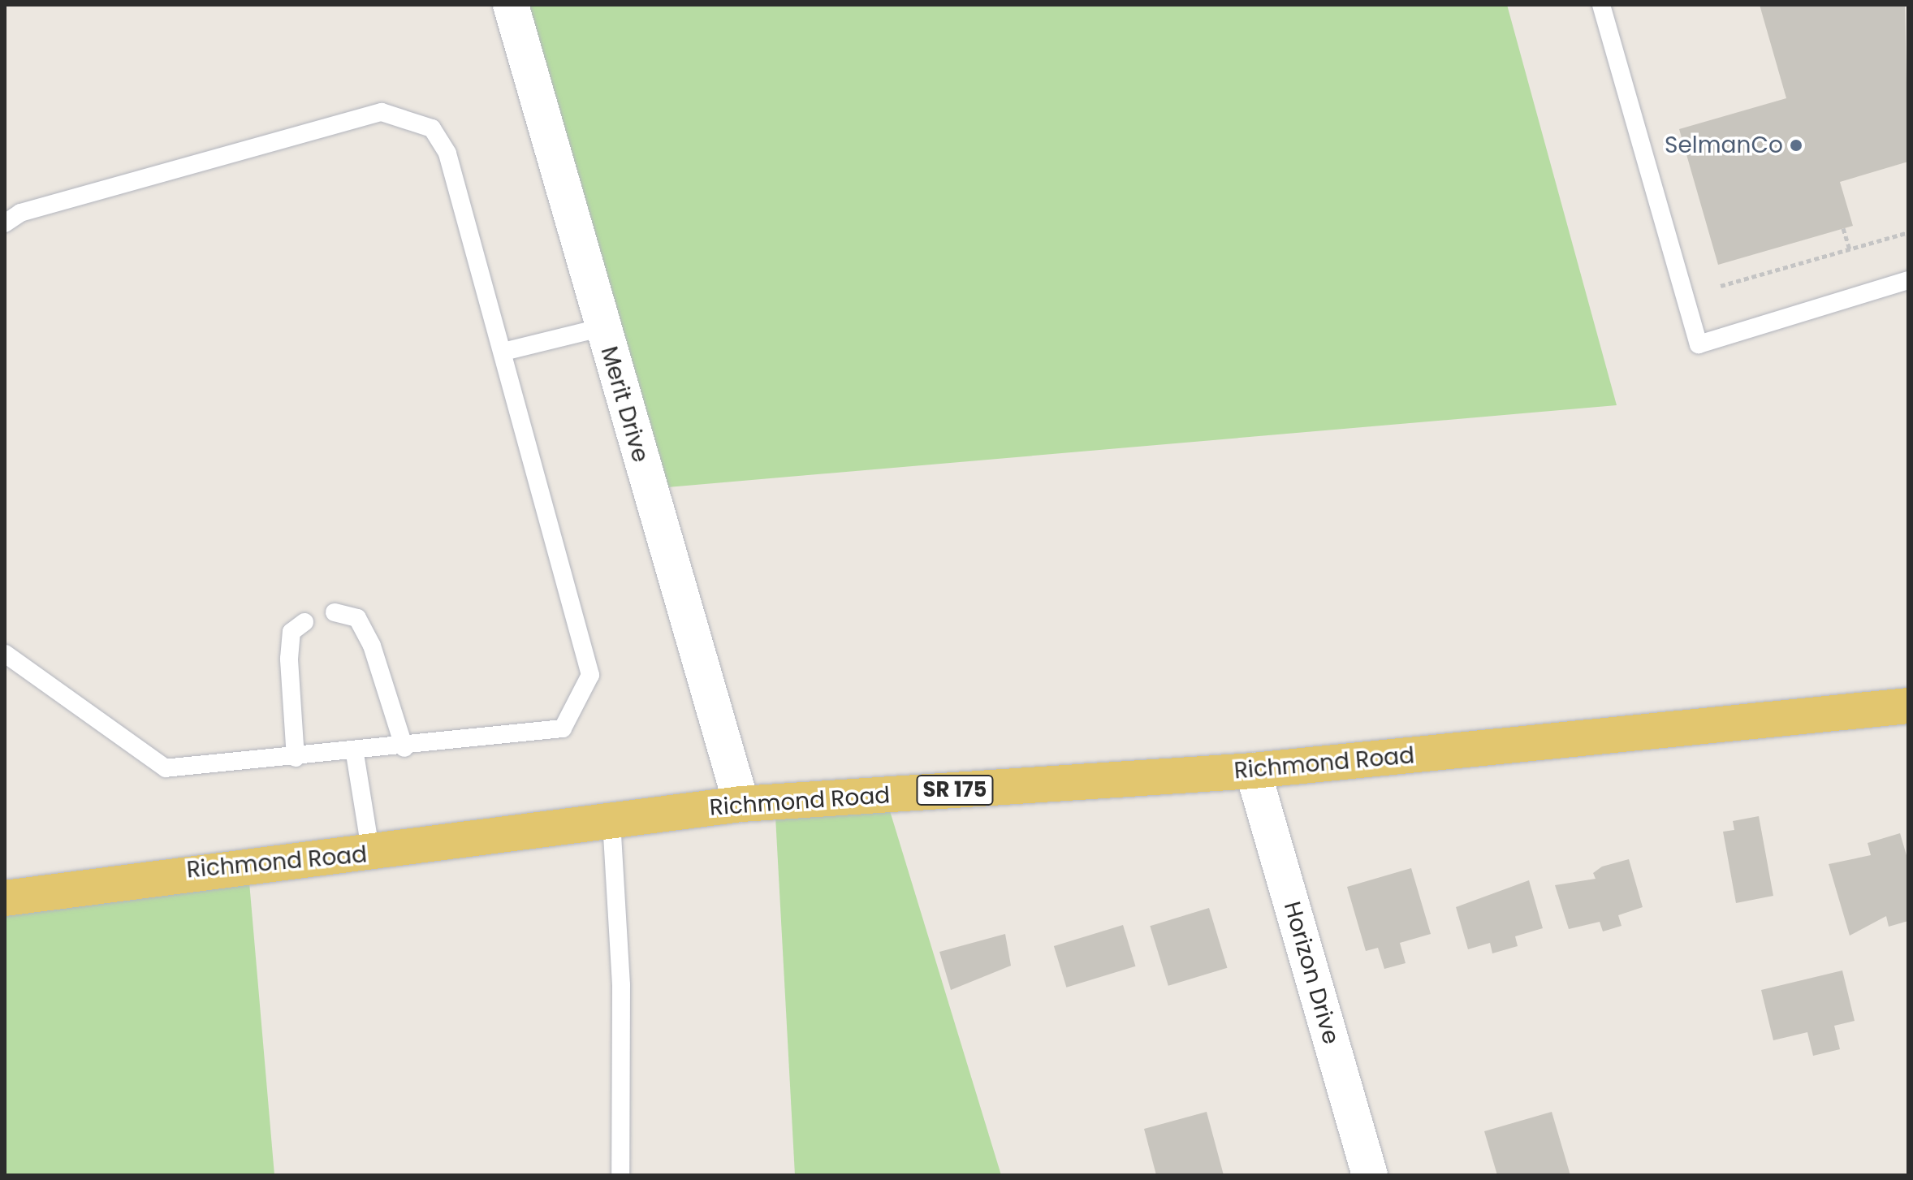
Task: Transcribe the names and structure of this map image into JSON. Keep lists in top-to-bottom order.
{
  "streets": {
    "main road": ["Richmond Road", "SR 175"],
    "street": ["Merit Drive", "Horizon Drive"]
  },
  "crossings": [
    ["Merit Drive", "Richmond Road"],
    ["Richmond Road", "Horizon Drive"]
  ],
  "places": ["SelmanCo"]
}
